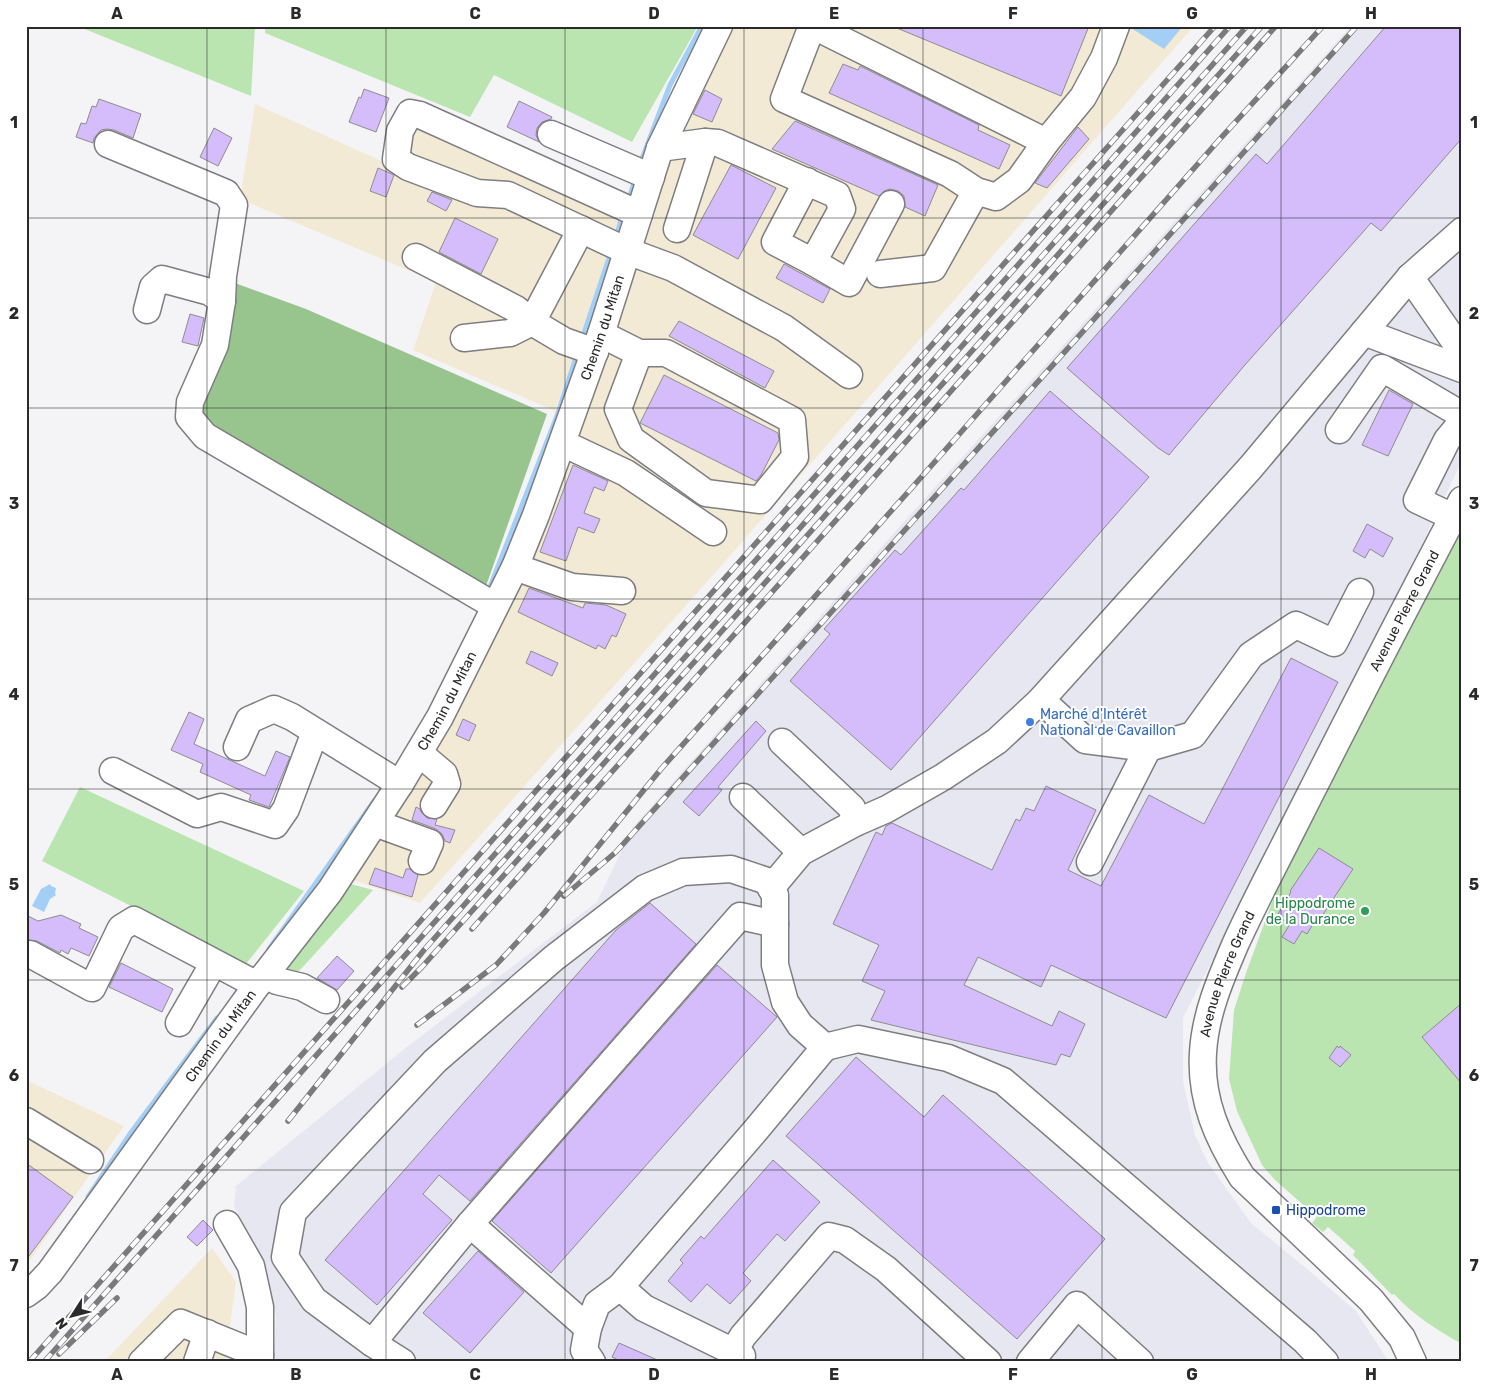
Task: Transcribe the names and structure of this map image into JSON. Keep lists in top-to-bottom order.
{
  "streets": {
    "street": ["Chemin du Mitan", "Avenue Pierre Grand"]
  },
  "places": {
    "other": ["Marché d'Intérêt National de Cavaillon", "Hippodrome de la Durance"],
    "transit": ["Hippodrome"]
  },
  "north": "bottom left",
  "grid": {
    "columns": [
      "A",
      "B",
      "C",
      "D",
      "E",
      "F",
      "G",
      "H"
    ],
    "rows": [
      "1",
      "2",
      "3",
      "4",
      "5",
      "6",
      "7"
    ]
  }
}
